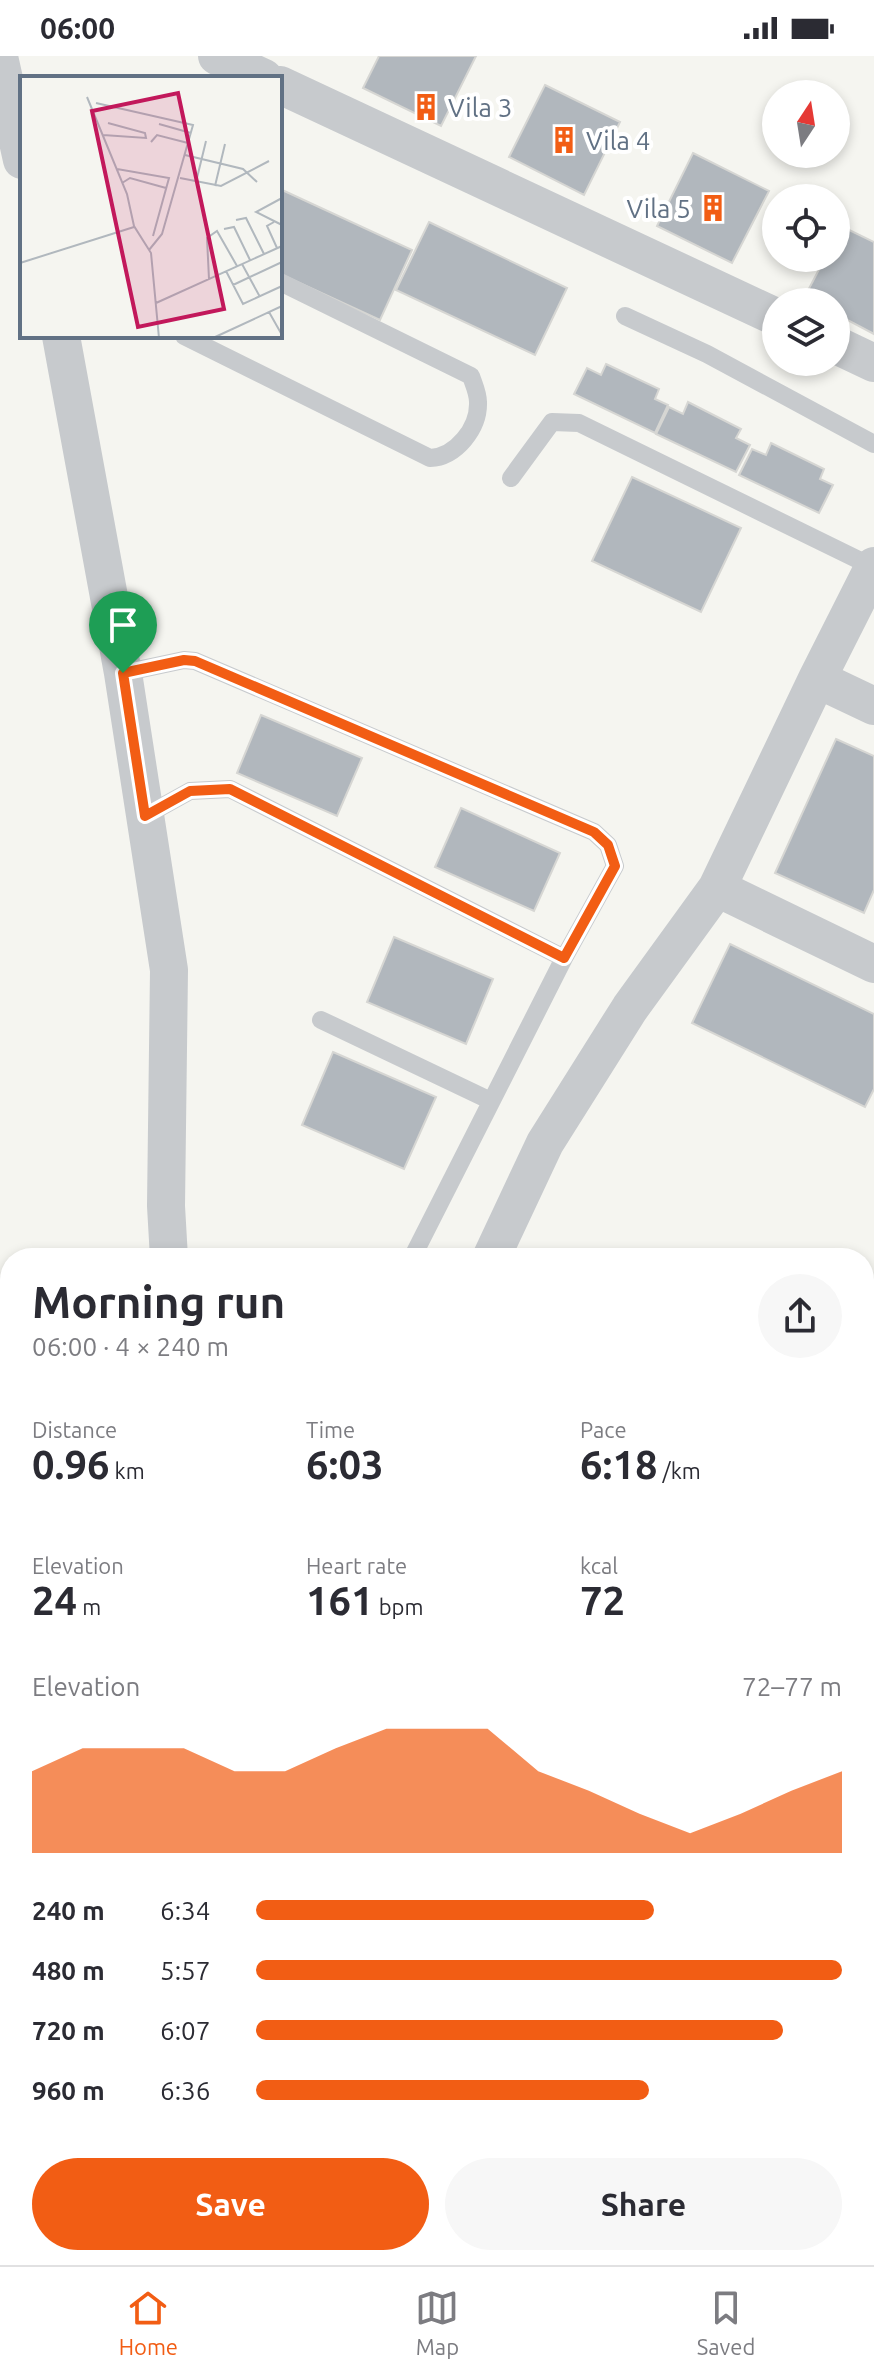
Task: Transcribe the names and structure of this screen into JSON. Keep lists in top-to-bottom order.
{
  "places": {
    "building": ["Vila 3", "Vila 4", "Vila 5"]
  },
  "north": "top",
  "page": {
    "status": "06:00",
    "heading": ["Morning run", "06:00 · 4 × 240 m"],
    "stats": [
      ["Distance", "0.96 km"],
      ["Time", "6:03"],
      ["Pace", "6:18 /km"],
      ["Elevation", "24 m"],
      ["Heart rate", "161 bpm"],
      ["kcal", "72"]
    ],
    "chart": ["Elevation", "72–77 m"],
    "list": [
      {
        "name": "240 m",
        "note": "6:34"
      },
      {
        "name": "480 m",
        "note": "5:57"
      },
      {
        "name": "720 m",
        "note": "6:07"
      },
      {
        "name": "960 m",
        "note": "6:36"
      }
    ],
    "buttons": ["Save", "Share"],
    "tabs": ["Home", "Map", "Saved"]
  }
}
